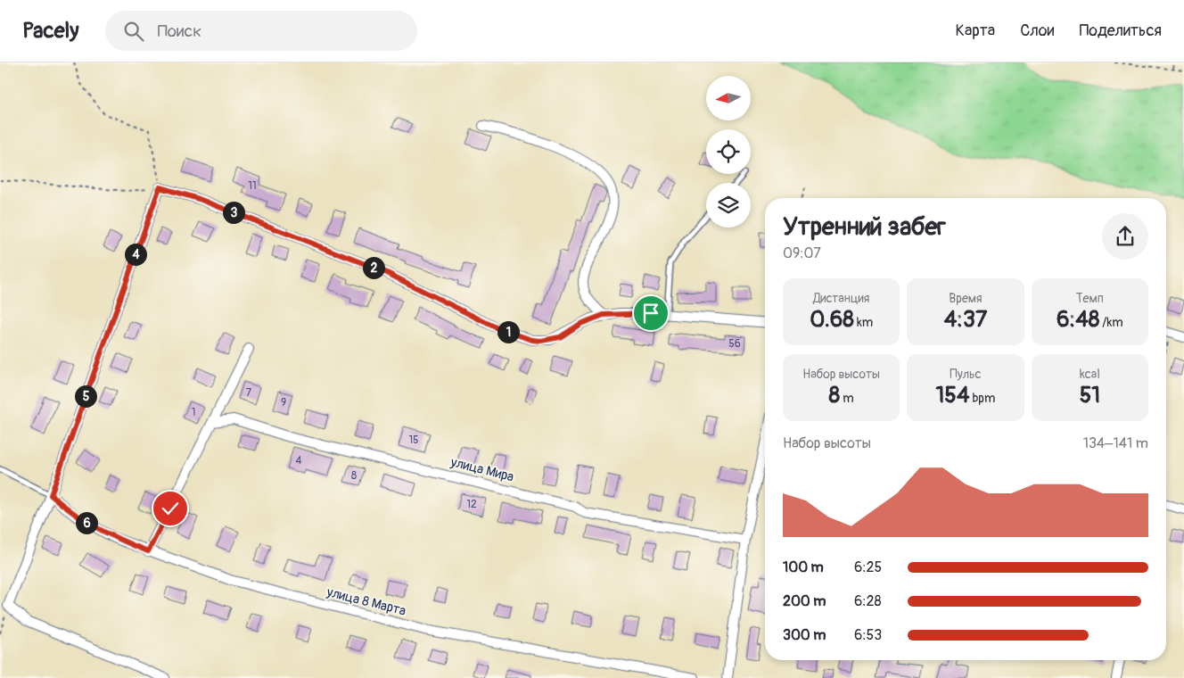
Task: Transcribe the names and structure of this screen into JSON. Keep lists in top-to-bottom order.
{
  "streets": {
    "street": ["улица Мира", "улица 8 Марта"]
  },
  "house_numbers": [
    "11",
    "56",
    "7",
    "9",
    "1",
    "15",
    "4",
    "8",
    "12"
  ],
  "north": "left",
  "page": {
    "header": "Pacely",
    "search": "Поиск",
    "nav": ["Карта", "Слои", "Поделиться"],
    "heading": ["Утренний забег", "09:07"],
    "pins": [
      "3",
      "4",
      "2",
      "1",
      "5",
      "6"
    ],
    "stats": [
      ["Дистанция", "0.68 km"],
      ["Время", "4:37"],
      ["Темп", "6:48 /km"],
      ["Набор высоты", "8 m"],
      ["Пульс", "154 bpm"],
      ["kcal", "51"]
    ],
    "chart": ["Набор высоты", "134–141 m"],
    "list": [
      {
        "name": "100 m",
        "note": "6:25"
      },
      {
        "name": "200 m",
        "note": "6:28"
      },
      {
        "name": "300 m",
        "note": "6:53"
      }
    ]
  }
}
